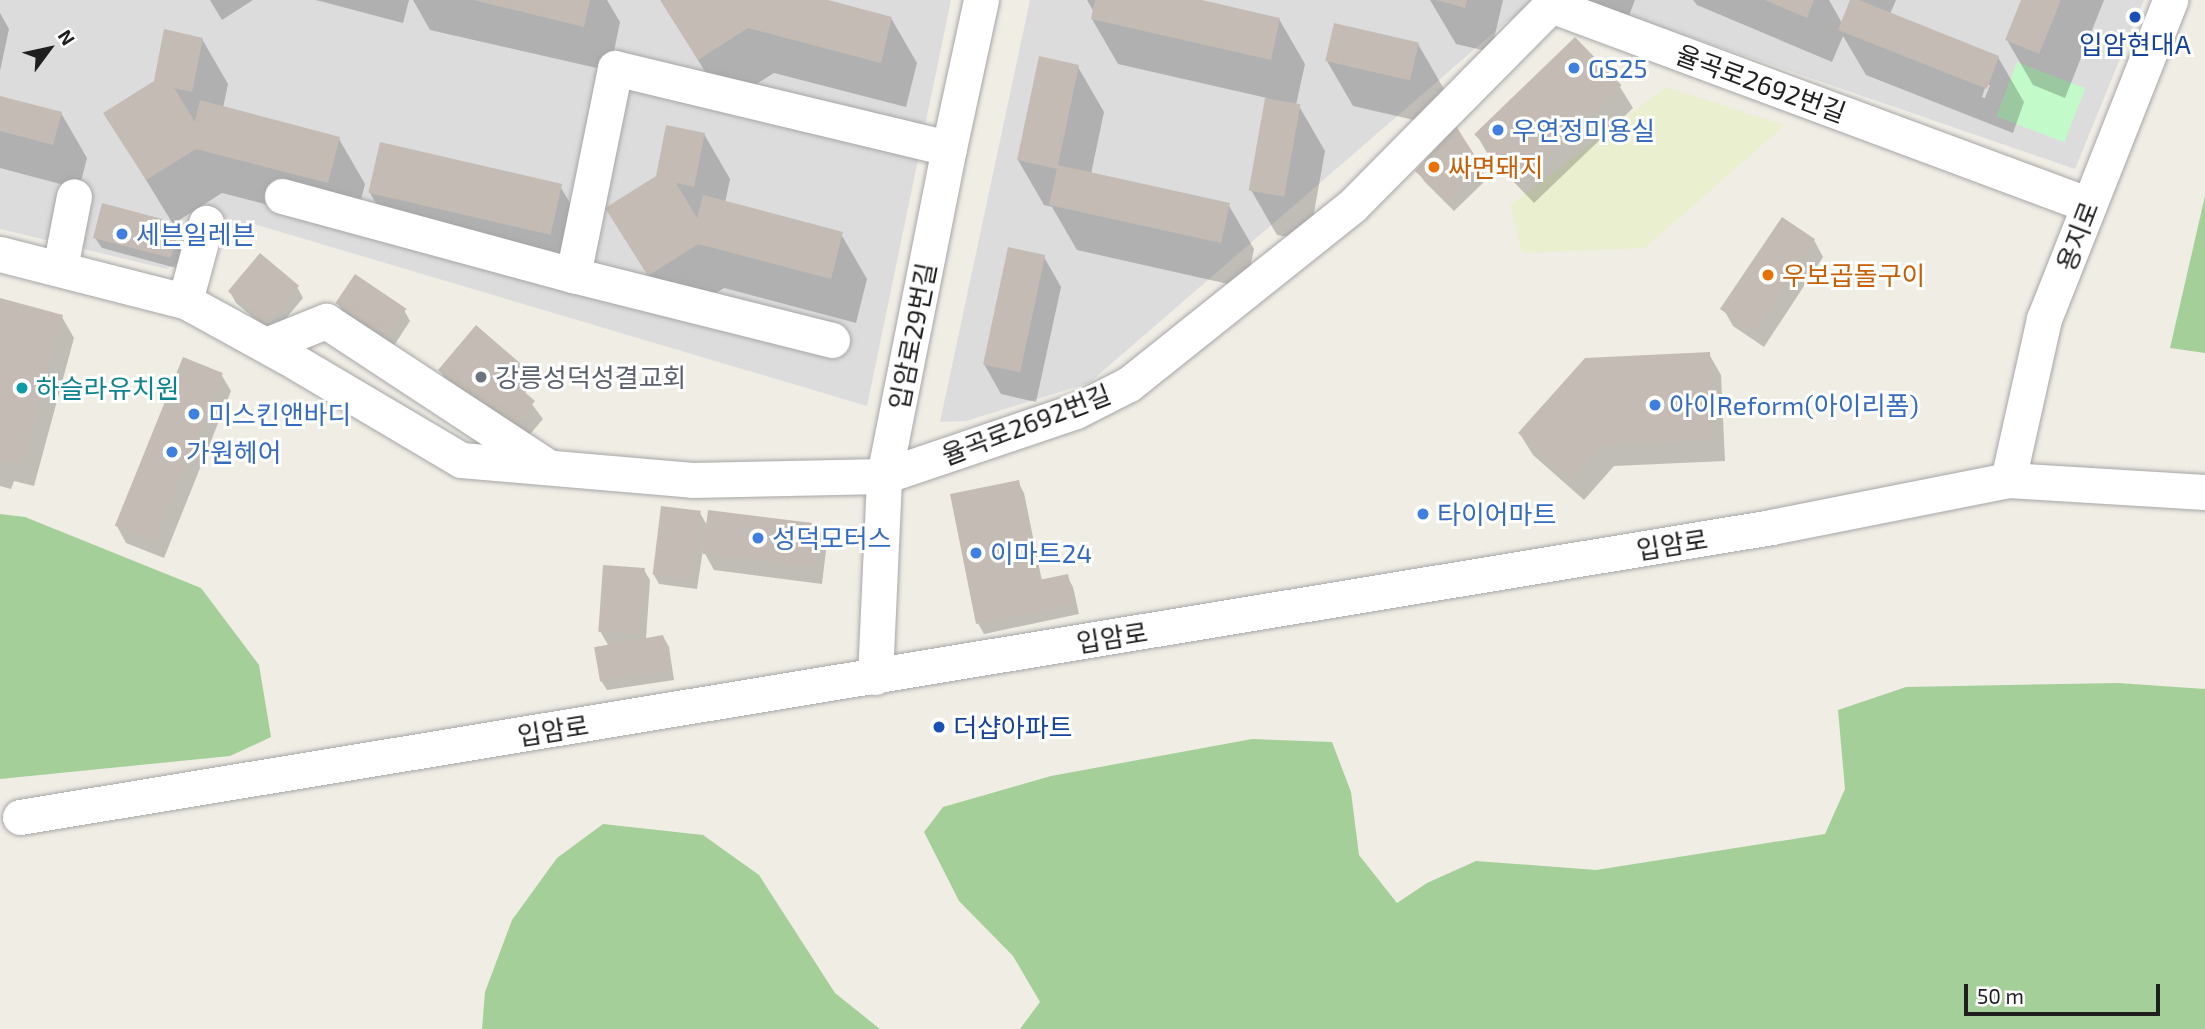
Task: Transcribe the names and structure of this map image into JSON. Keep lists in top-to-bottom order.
{
  "streets": {
    "street": [
      "율곡로2692번길",
      "용지로",
      "입암로29번길",
      "입암로"
    ]
  },
  "crossings": [
    ["율곡로2692번길", "용지로"],
    ["율곡로2692번길", "입암로29번길"],
    ["용지로", "입암로"],
    ["입암로29번길", "입암로"]
  ],
  "places": [
    "입암현대A",
    "GS25",
    "우연정미용실",
    "싸면돼지",
    "세븐일레븐",
    "우보곱돌구이",
    "강릉성덕성결교회",
    "하슬라유치원",
    "아이Reform(아이리폼)",
    "미스킨앤바디",
    "가원헤어",
    "타이어마트",
    "성덕모터스",
    "이마트24",
    "더샵아파트"
  ],
  "scale_bar": "50 m",
  "north": "top right"
}
